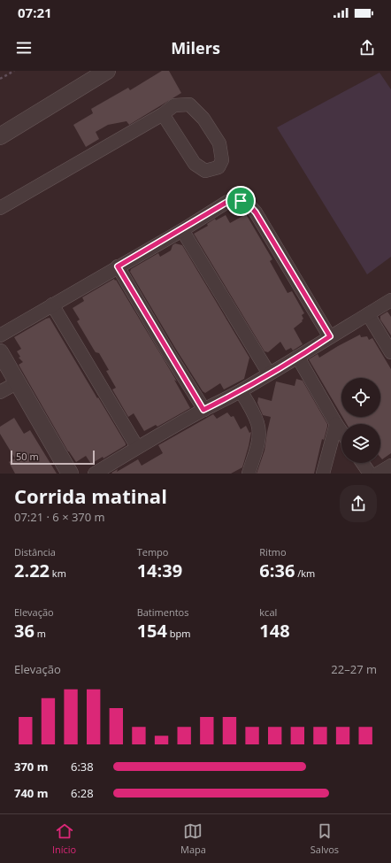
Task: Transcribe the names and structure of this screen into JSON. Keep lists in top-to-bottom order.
{
  "scale_bar": "50 m",
  "page": {
    "status": "07:21",
    "header": "Milers",
    "scale": "50 m",
    "heading": ["Corrida matinal", "07:21 · 6 × 370 m"],
    "stats": [
      ["Distância", "2.22 km"],
      ["Tempo", "14:39"],
      ["Ritmo", "6:36 /km"],
      ["Elevação", "36 m"],
      ["Batimentos", "154 bpm"],
      ["kcal", "148"]
    ],
    "chart": ["Elevação", "22–27 m"],
    "list": [
      {
        "name": "370 m",
        "note": "6:38"
      },
      {
        "name": "740 m",
        "note": "6:28"
      }
    ],
    "tabs": ["Início", "Mapa", "Salvos"]
  }
}
